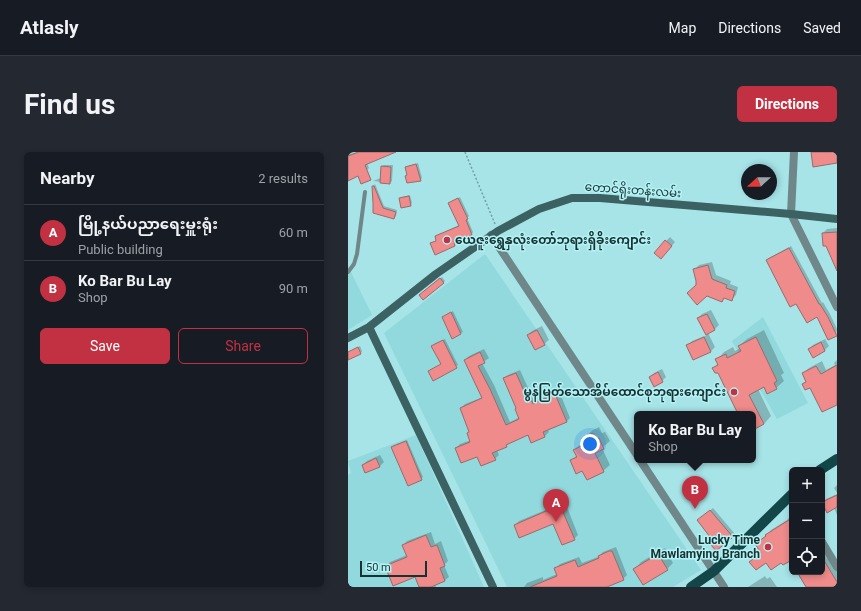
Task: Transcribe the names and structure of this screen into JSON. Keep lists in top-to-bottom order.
{
  "streets": {
    "street": ["တောင်ရိုးတန်းလမ်း"]
  },
  "places": ["ယေဇူးရွှေနှလုံးတော်ဘုရားရှိခိုးကျောင်း", "မွန်မြတ်သောအိမ်ထောင်စုဘုရားကျောင်း", "Lucky Time Mawlamying Branch"],
  "scale_bar": "50 m",
  "north": "left",
  "page": {
    "header": "Atlasly",
    "nav": ["Map", "Directions", "Saved"],
    "buttons": [
      "Directions",
      ["Save", "Share"]
    ],
    "title": "Find us",
    "heading": ["Nearby", "2 results"],
    "list": [
      {
        "mark": "A",
        "name": "မြို့နယ်ပညာရေးမှူးရုံး",
        "note": "Public building",
        "value": "60 m"
      },
      {
        "mark": "B",
        "name": "Ko Bar Bu Lay",
        "note": "Shop",
        "value": "90 m"
      }
    ],
    "popup": ["Ko Bar Bu Lay", "Shop"],
    "map_buttons": ["+", "−"],
    "pins": ["B", "A"],
    "scale": "50 m"
  }
}
